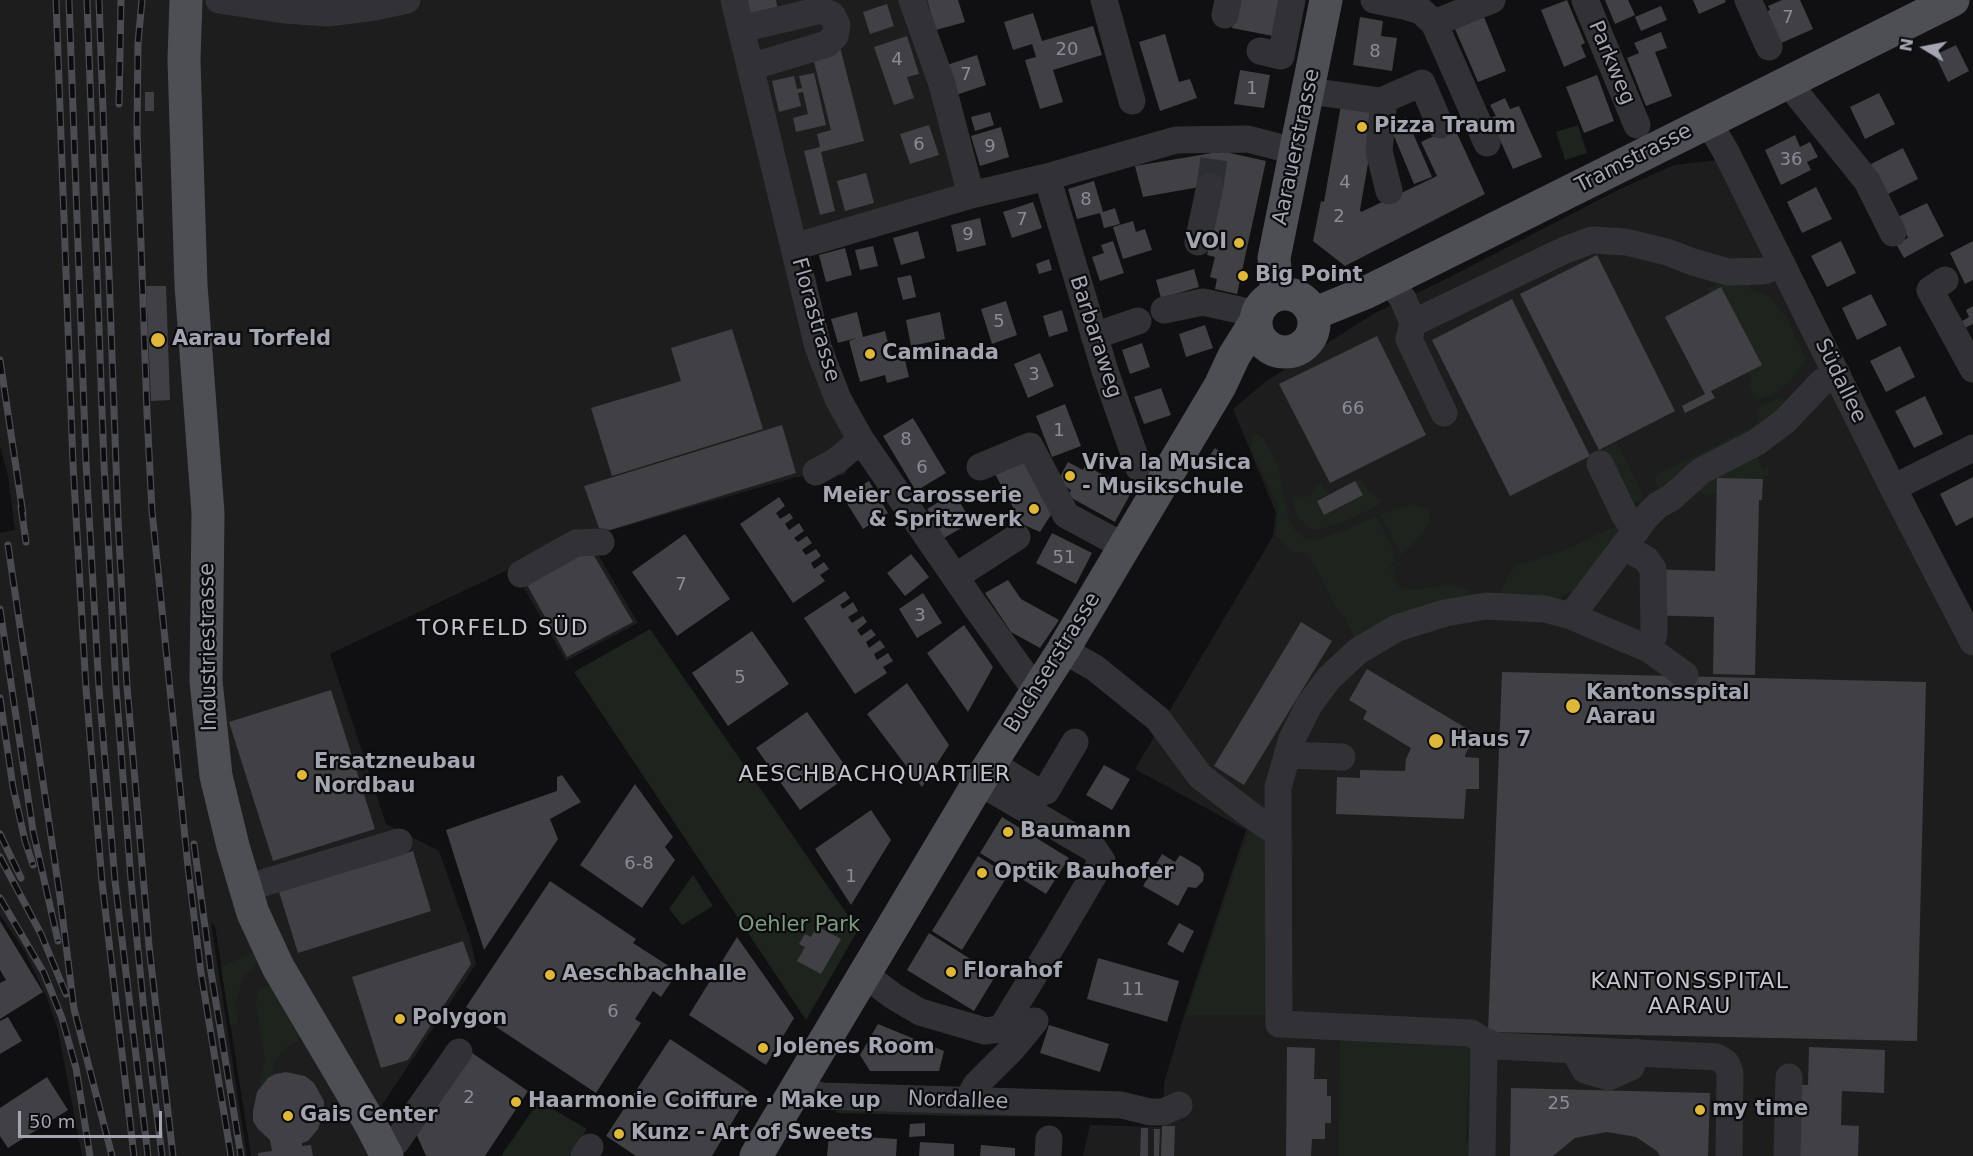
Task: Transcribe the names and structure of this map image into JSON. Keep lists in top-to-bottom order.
{
  "streets": {
    "main road": [
      "Aarauerstrasse",
      "Tramstrasse",
      "Industriestrasse",
      "Buchserstrasse"
    ],
    "street": [
      "Parkweg",
      "Florastrasse",
      "Barbaraweg",
      "Südallee",
      "Nordallee"
    ]
  },
  "crossings": [
    ["Aarauerstrasse", "Tramstrasse"],
    ["Aarauerstrasse", "Buchserstrasse"],
    ["Tramstrasse", "Südallee"],
    ["Tramstrasse", "Buchserstrasse"],
    ["Florastrasse", "Buchserstrasse"],
    ["Barbaraweg", "Buchserstrasse"],
    ["Buchserstrasse", "Nordallee"]
  ],
  "districts": ["TORFELD SÜD", "AESCHBACHQUARTIER", "KANTONSSPITAL AARAU"],
  "parks": ["Oehler Park"],
  "places": [
    "Pizza Traum",
    "VOI",
    "Big Point",
    "Aarau Torfeld",
    "Caminada",
    "Viva la Musica - Musikschule",
    "Meier Carosserie & Spritzwerk",
    "Kantonsspital Aarau",
    "Haus 7",
    "Ersatzneubau Nordbau",
    "Baumann",
    "Optik Bauhofer",
    "Florahof",
    "Aeschbachhalle",
    "Polygon",
    "Jolenes Room",
    "Haarmonie Coiffure · Make up",
    "my time",
    "Gais Center",
    "Kunz - Art of Sweets"
  ],
  "house_numbers": [
    "7",
    "20",
    "8",
    "4",
    "7",
    "1",
    "6",
    "9",
    "36",
    "4",
    "8",
    "2",
    "7",
    "9",
    "5",
    "3",
    "66",
    "1",
    "8",
    "6",
    "51",
    "7",
    "3",
    "5",
    "6-8",
    "1",
    "11",
    "6",
    "2",
    "25"
  ],
  "scale_bar": "50 m",
  "north": "left"
}
